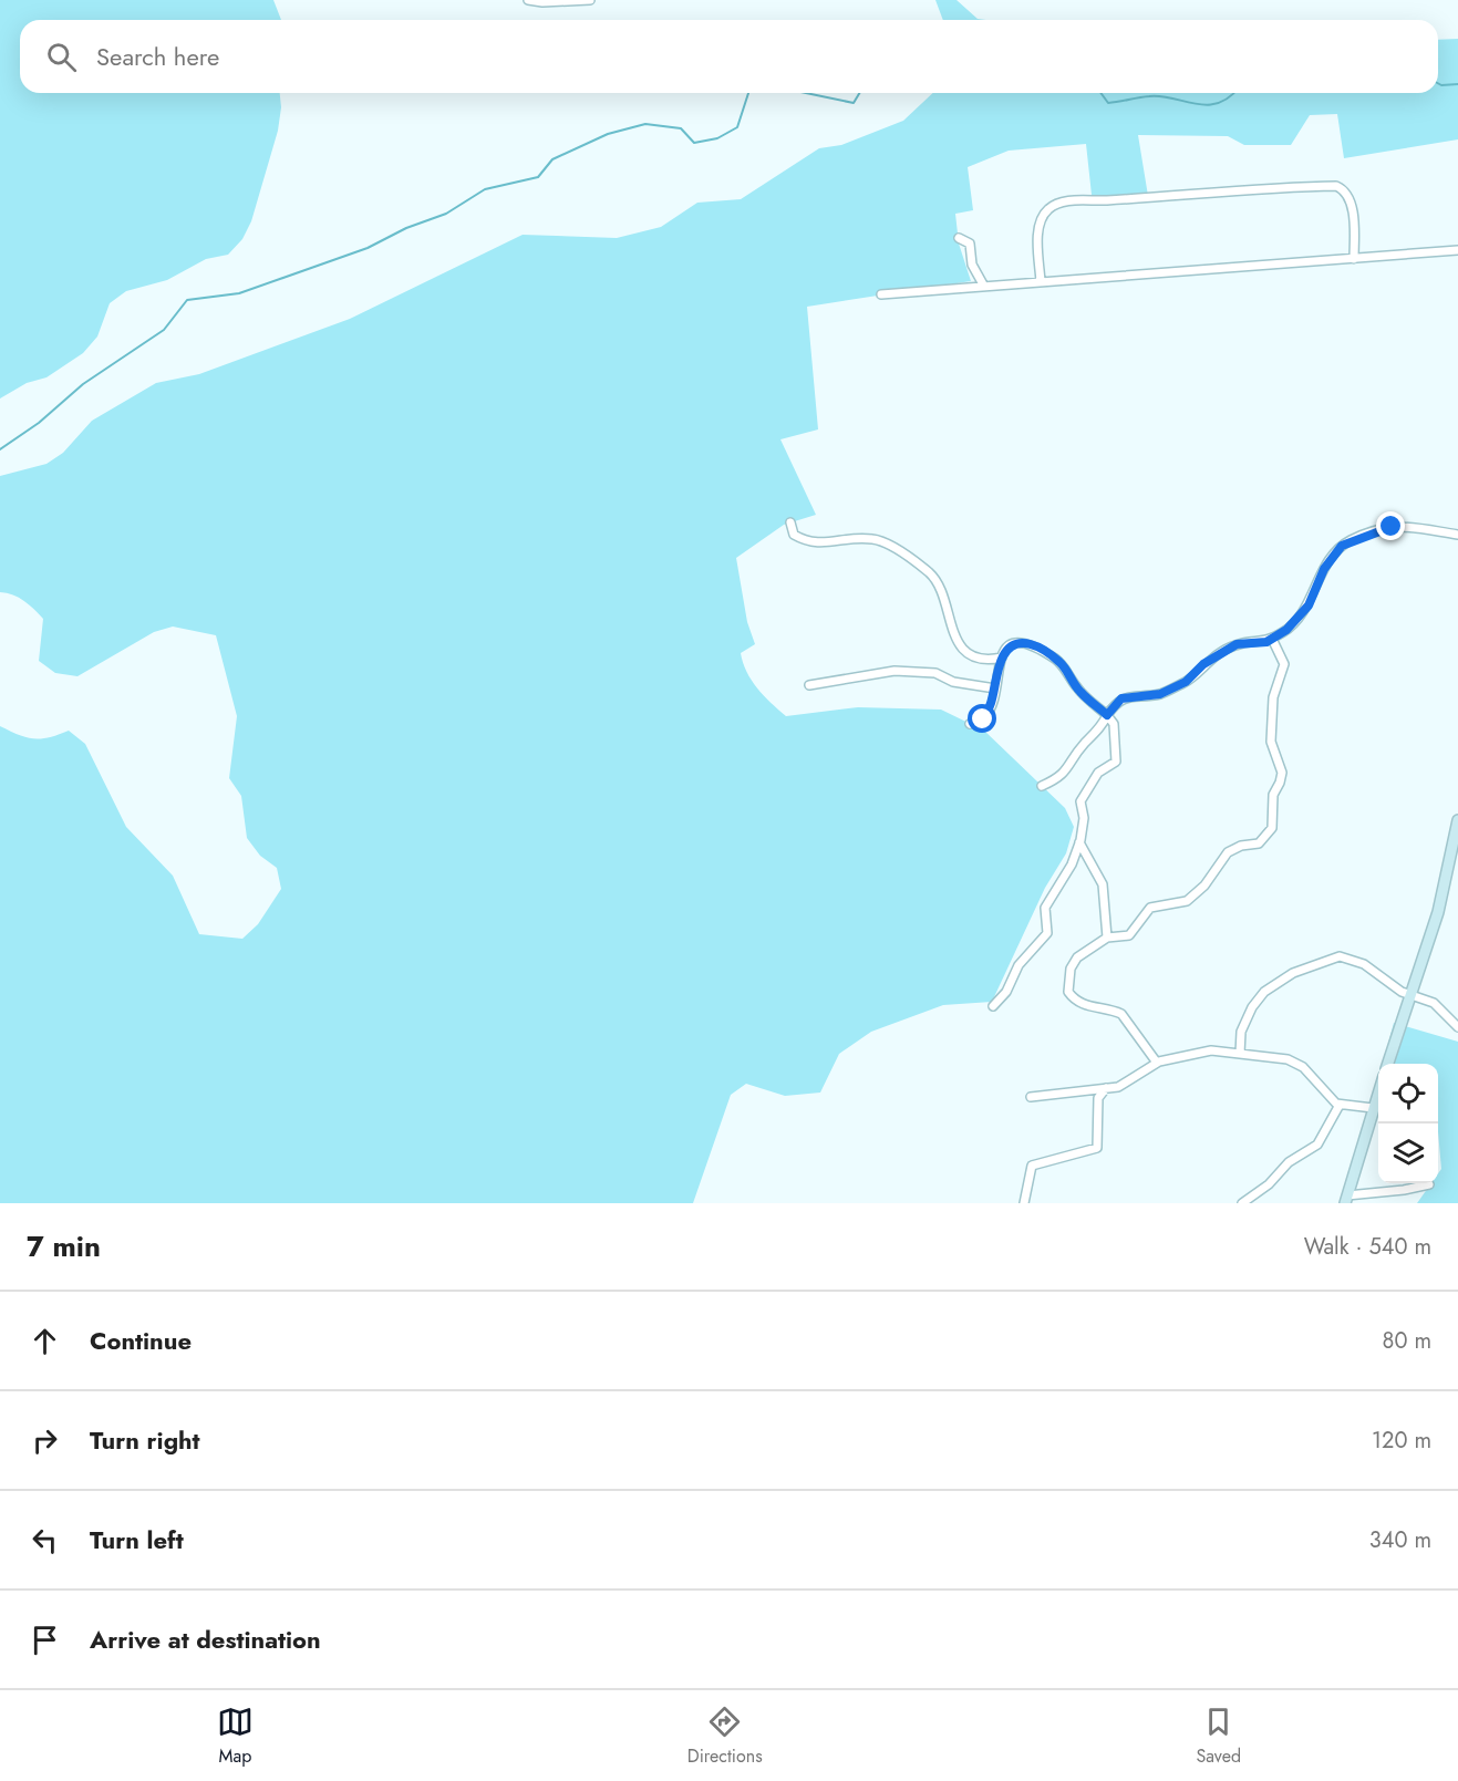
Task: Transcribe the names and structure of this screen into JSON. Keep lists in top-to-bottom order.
{
  "page": {
    "search": "Search here",
    "heading": ["7 min", "Walk · 540 m"],
    "list": [
      ["Continue", "80 m"],
      ["Turn right", "120 m"],
      ["Turn left", "340 m"],
      "Arrive at destination"
    ],
    "nav": ["Map", "Directions", "Saved"]
  }
}
